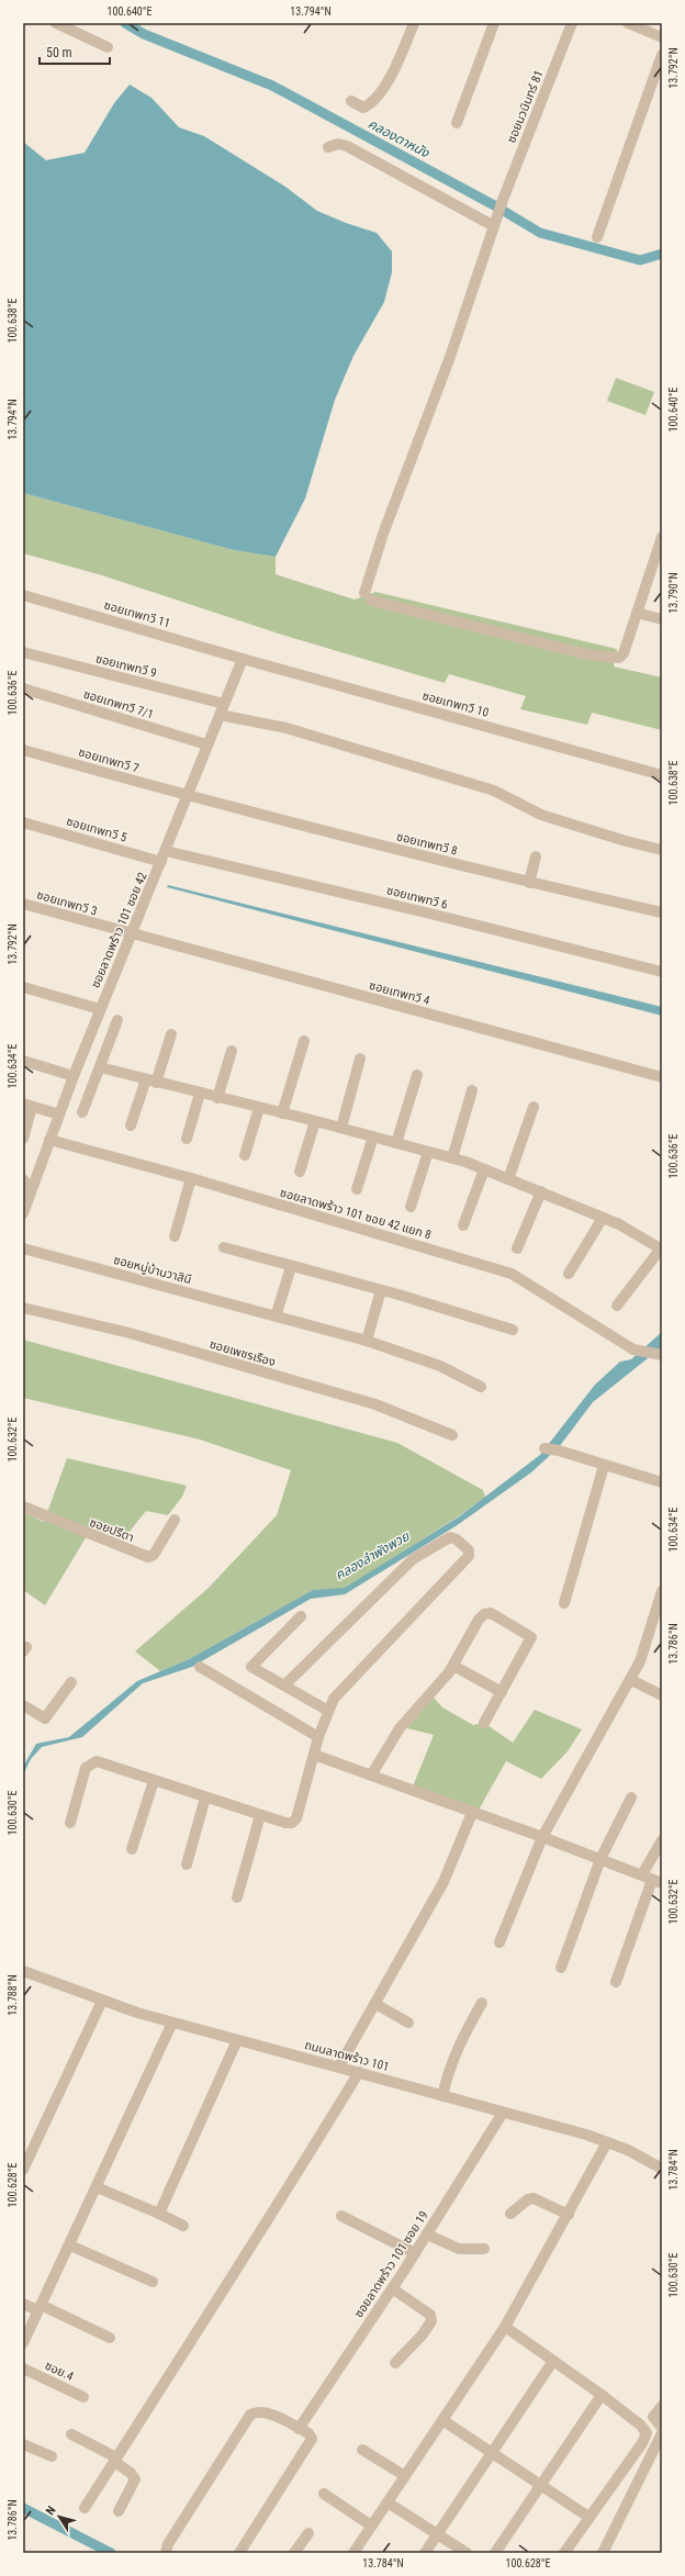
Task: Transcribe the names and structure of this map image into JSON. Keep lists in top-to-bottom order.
{
  "streets": {
    "street": [
      "ซอยนวมินทร์ 81",
      "ซอยเทพทวี 11",
      "ซอยเทพทวี 9",
      "ซอยเทพทวี 7/1",
      "ซอยเทพทวี 10",
      "ซอยเทพทวี 7",
      "ซอยเทพทวี 5",
      "ซอยเทพทวี 8",
      "ซอยเทพทวี 6",
      "ซอยเทพทวี 3",
      "ซอยลาดพร้าว 101 ซอย 42",
      "ซอยเทพทวี 4",
      "ซอยลาดพร้าว 101 ซอย 42 แยก 8",
      "ซอยหมู่บ้านวาสินี",
      "ซอยเพชรเรือง",
      "ซอยปรีดา",
      "ถนนลาดพร้าว 101",
      "ซอยลาดพร้าว 101 ซอย 19",
      "ซอย.4"
    ]
  },
  "crossings": [
    ["ซอยเทพทวี 11", "ซอยเทพทวี 10"],
    ["ซอยเทพทวี 11", "ซอยลาดพร้าว 101 ซอย 42"],
    ["ซอยเทพทวี 9", "ซอยลาดพร้าว 101 ซอย 42"],
    ["ซอยเทพทวี 7/1", "ซอยลาดพร้าว 101 ซอย 42"],
    ["ซอยเทพทวี 10", "ซอยลาดพร้าว 101 ซอย 42"],
    ["ซอยเทพทวี 7", "ซอยเทพทวี 8"],
    ["ซอยเทพทวี 7", "ซอยลาดพร้าว 101 ซอย 42"],
    ["ซอยเทพทวี 5", "ซอยเทพทวี 6"],
    ["ซอยเทพทวี 5", "ซอยลาดพร้าว 101 ซอย 42"],
    ["ซอยเทพทวี 8", "ซอยลาดพร้าว 101 ซอย 42"],
    ["ซอยเทพทวี 6", "ซอยลาดพร้าว 101 ซอย 42"],
    ["ซอยเทพทวี 3", "ซอยลาดพร้าว 101 ซอย 42"],
    ["ซอยเทพทวี 3", "ซอยเทพทวี 4"],
    ["ซอยลาดพร้าว 101 ซอย 42", "ซอยเทพทวี 4"],
    ["ซอยลาดพร้าว 101 ซอย 42", "ซอยลาดพร้าว 101 ซอย 42 แยก 8"],
    ["ถนนลาดพร้าว 101", "ซอยลาดพร้าว 101 ซอย 19"]
  ],
  "water": ["คลองตาหนัง", "คลองลำพังพวย"],
  "scale_bar": "50 m",
  "north": "top left",
  "coordinates": [
    "100.640°E",
    "13.794°N",
    "13.792°N",
    "100.638°E",
    "13.790°N",
    "100.636°E",
    "100.634°E",
    "100.632°E",
    "13.786°N",
    "100.630°E",
    "13.788°N",
    "13.784°N",
    "100.628°E"
  ]
}
